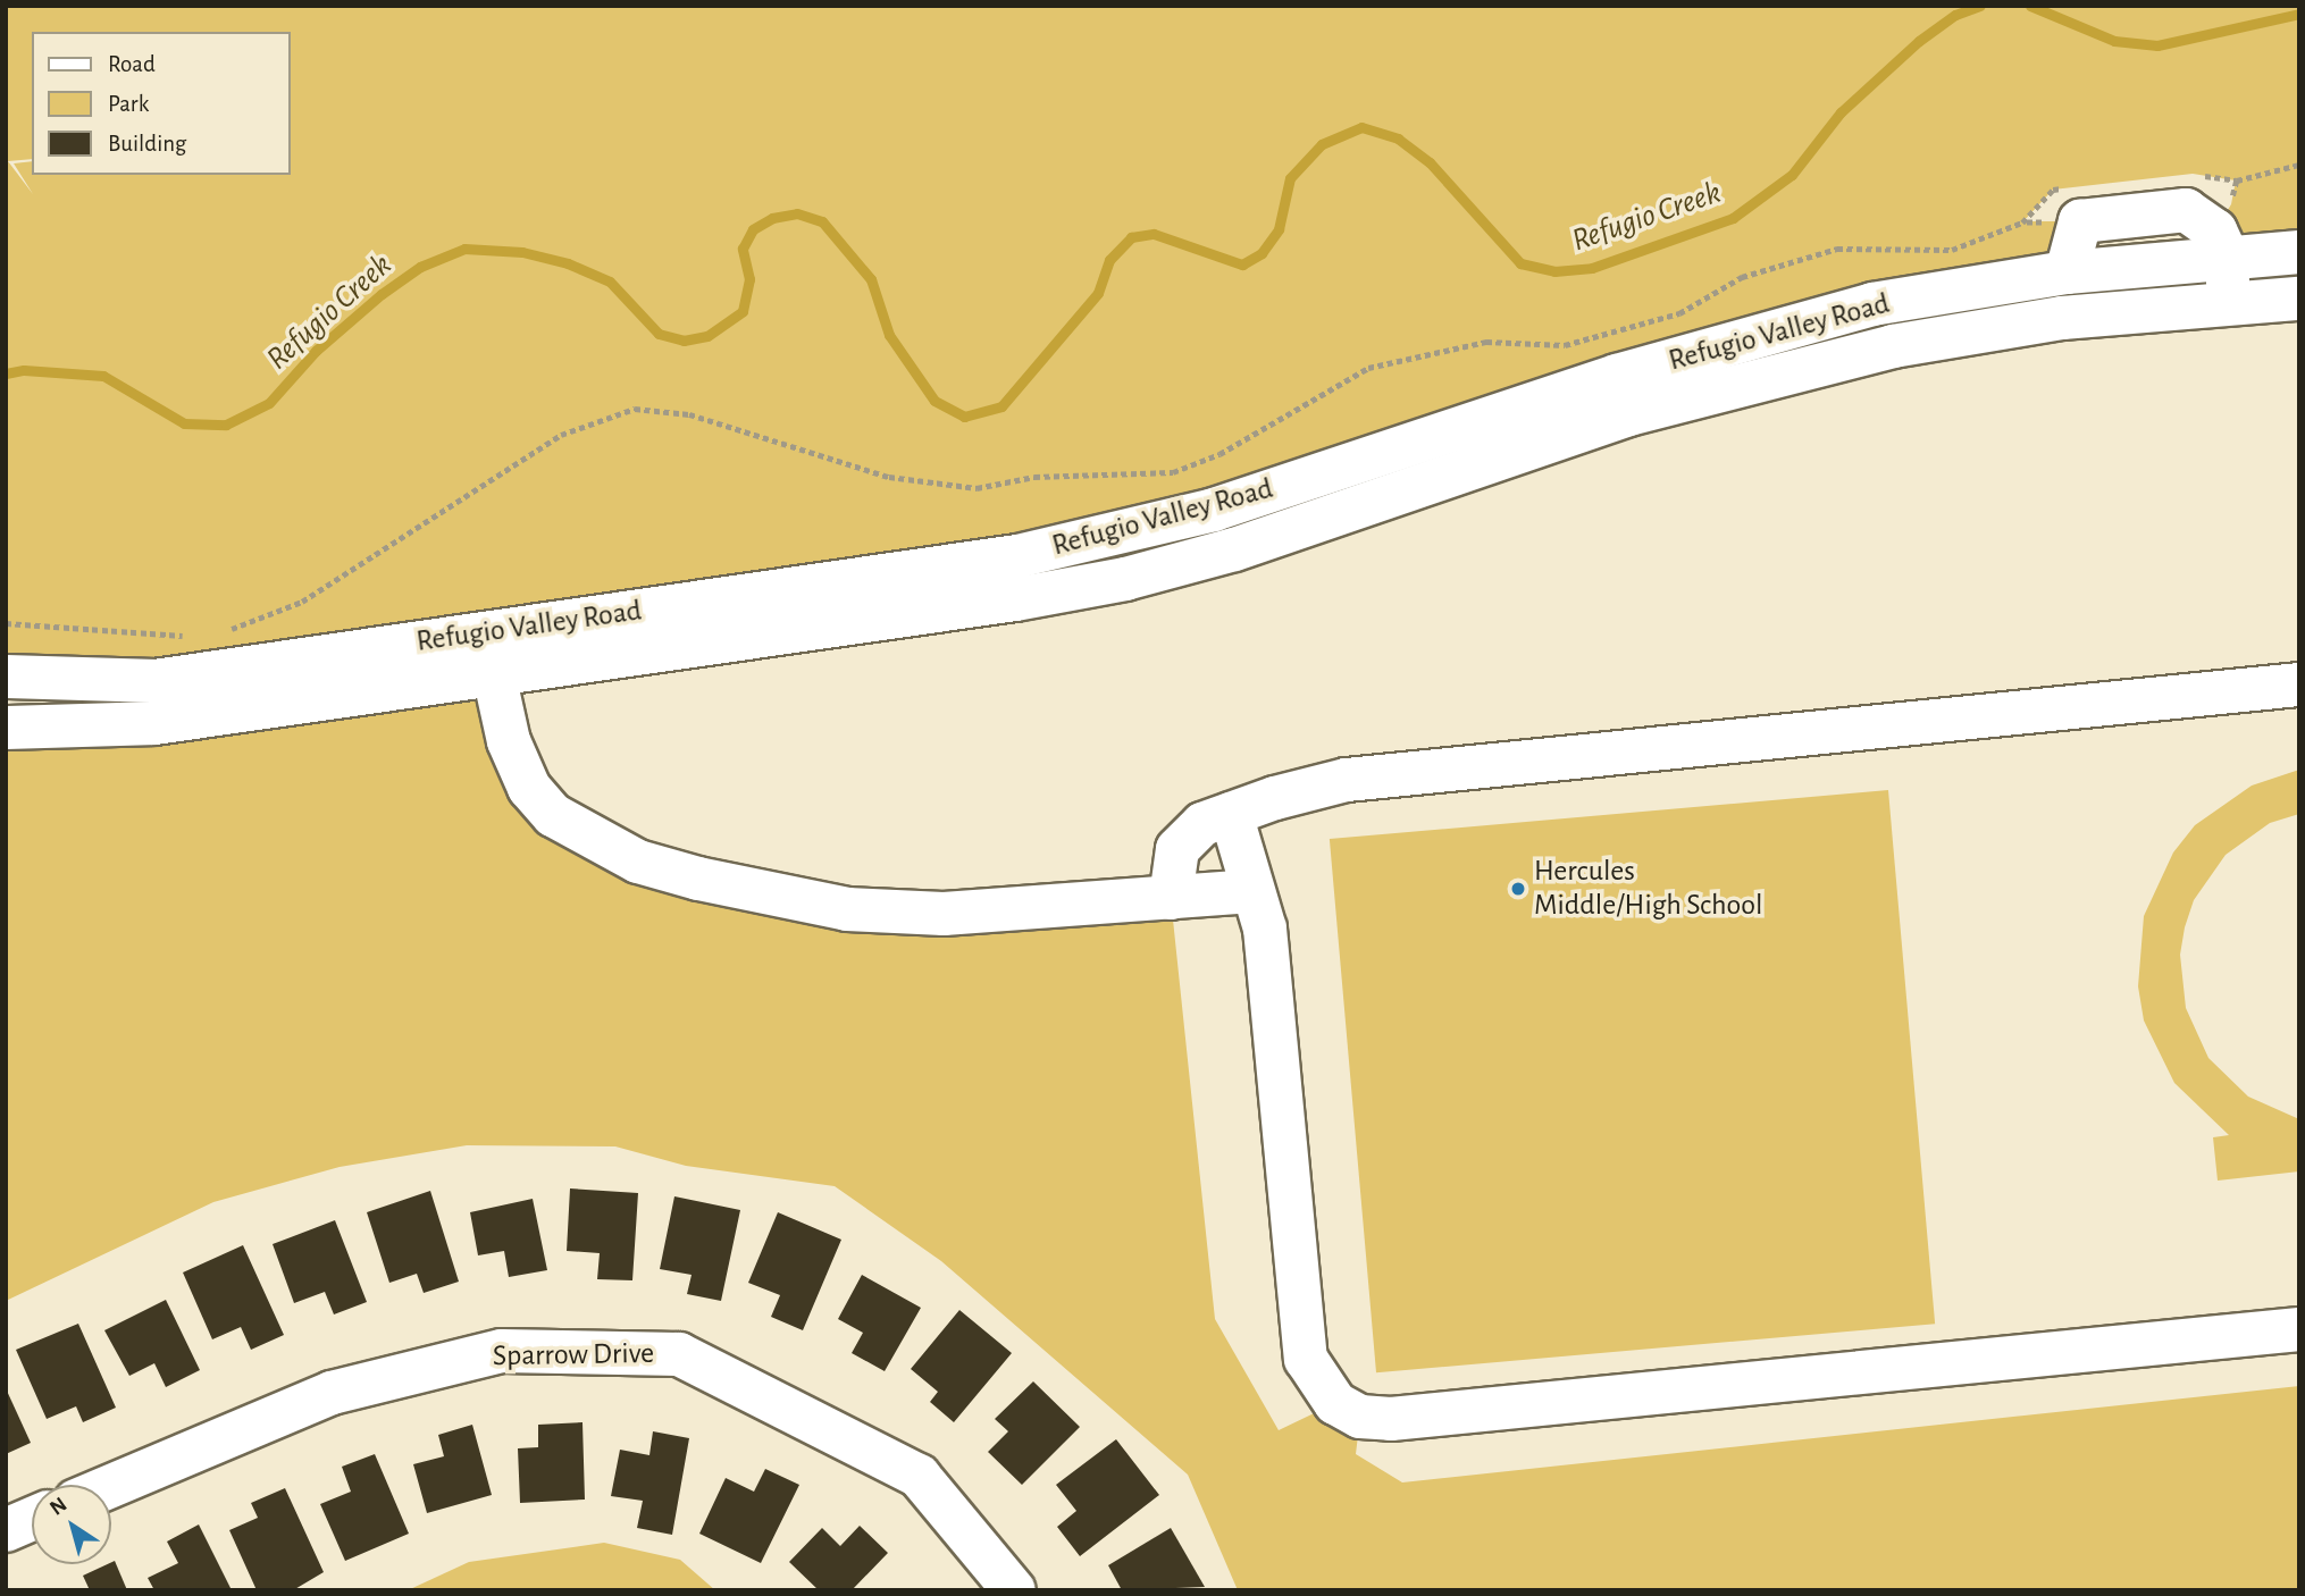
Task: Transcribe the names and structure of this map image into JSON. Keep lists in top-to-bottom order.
{
  "streets": {
    "street": ["Refugio Valley Road", "Sparrow Drive"]
  },
  "water": ["Refugio Creek"],
  "places": ["Hercules Middle/High School"],
  "legend": ["Road", "Park", "Building"],
  "north": "top left"
}
